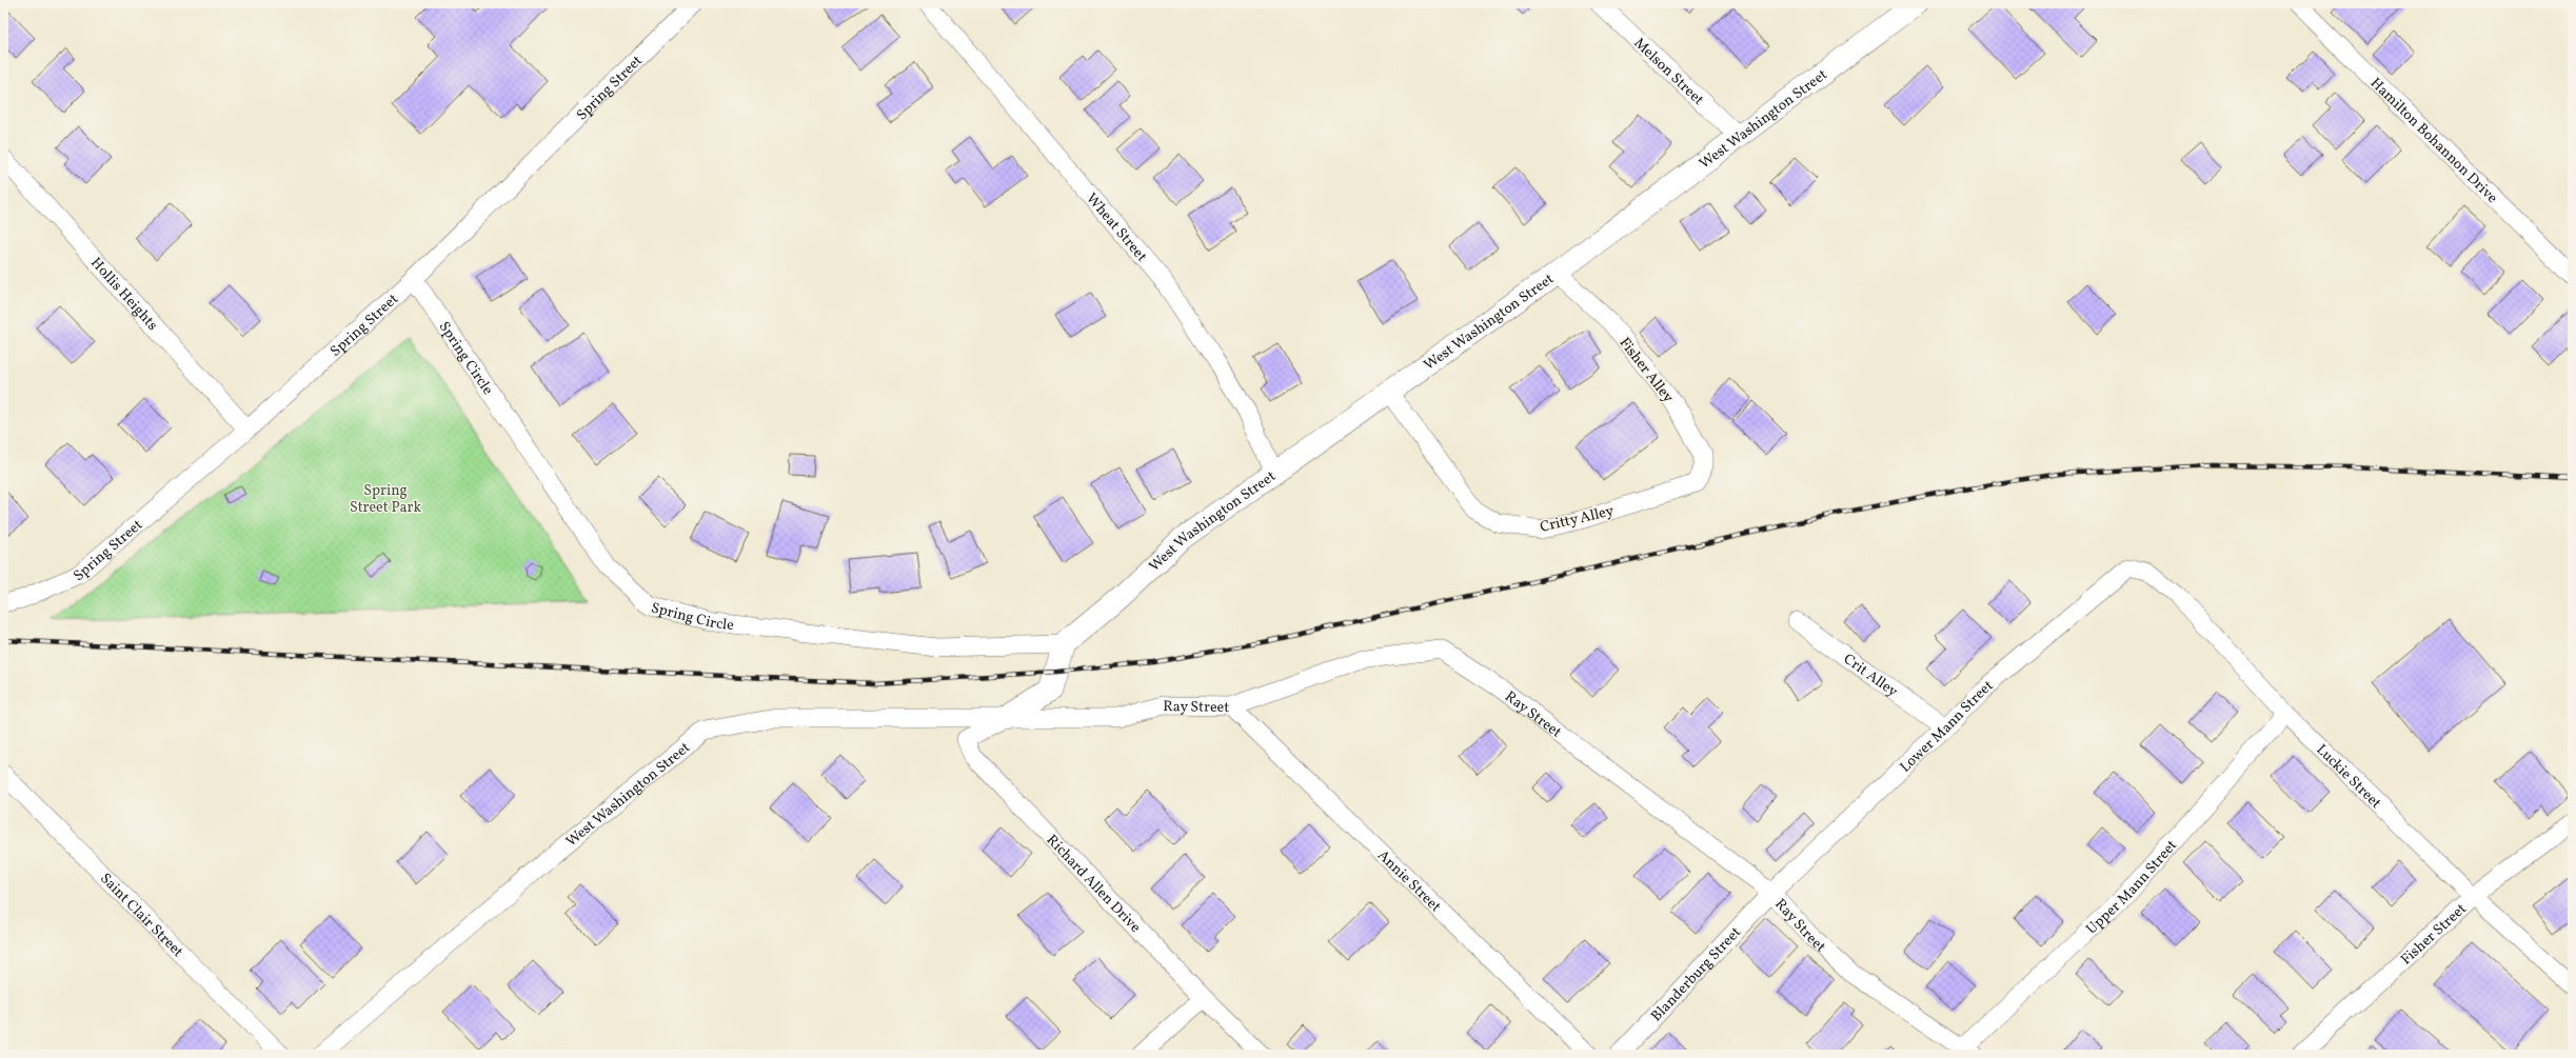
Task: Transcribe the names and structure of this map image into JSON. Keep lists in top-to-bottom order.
{
  "streets": {
    "street": [
      "Melson Street",
      "Spring Street",
      "West Washington Street",
      "Hamilton Bohannon Drive",
      "Wheat Street",
      "Hollis Heights",
      "Spring Circle",
      "Fisher Alley",
      "Critty Alley",
      "Crit Alley",
      "Ray Street",
      "Lower Mann Street",
      "Luckie Street",
      "Annie Street",
      "Richard Allen Drive",
      "Upper Mann Street",
      "Saint Clair Street",
      "Fisher Street",
      "Blanderburg Street"
    ]
  },
  "crossings": [
    ["Melson Street", "West Washington Street"],
    ["Spring Street", "Hollis Heights"],
    ["Spring Street", "Spring Circle"],
    ["West Washington Street", "Wheat Street"],
    ["West Washington Street", "Spring Circle"],
    ["West Washington Street", "Fisher Alley"],
    ["West Washington Street", "Critty Alley"],
    ["West Washington Street", "Ray Street"],
    ["West Washington Street", "Richard Allen Drive"],
    ["Fisher Alley", "Critty Alley"],
    ["Crit Alley", "Lower Mann Street"],
    ["Ray Street", "Lower Mann Street"],
    ["Ray Street", "Annie Street"],
    ["Ray Street", "Richard Allen Drive"],
    ["Ray Street", "Upper Mann Street"],
    ["Ray Street", "Blanderburg Street"],
    ["Lower Mann Street", "Luckie Street"],
    ["Lower Mann Street", "Blanderburg Street"],
    ["Luckie Street", "Upper Mann Street"],
    ["Luckie Street", "Fisher Street"]
  ],
  "parks": ["Spring Street Park"]
}
